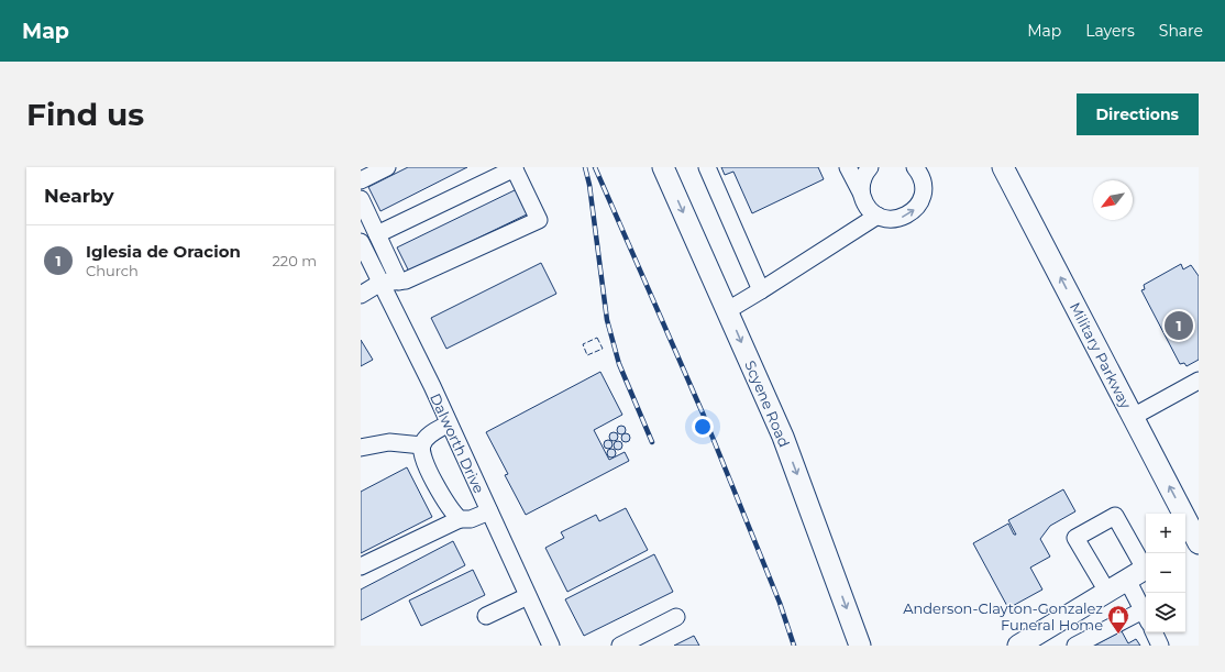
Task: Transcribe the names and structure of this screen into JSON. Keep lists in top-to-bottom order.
{
  "streets": {
    "main road": ["Military Parkway", "Scyene Road"],
    "street": ["Dalworth Drive"]
  },
  "one_way": ["Military Parkway", "Scyene Road"],
  "places": {
    "shop": ["Anderson-Clayton-Gonzalez Funeral Home"]
  },
  "north": "bottom left",
  "page": {
    "header": "Map",
    "nav": ["Map", "Layers", "Share"],
    "buttons": "Directions",
    "title": "Find us",
    "heading": "Nearby",
    "list": [
      {
        "mark": "1",
        "name": "Iglesia de Oracion",
        "note": "Church",
        "value": "220 m"
      }
    ],
    "pins": "1",
    "map_buttons": ["+", "−"]
  }
}
